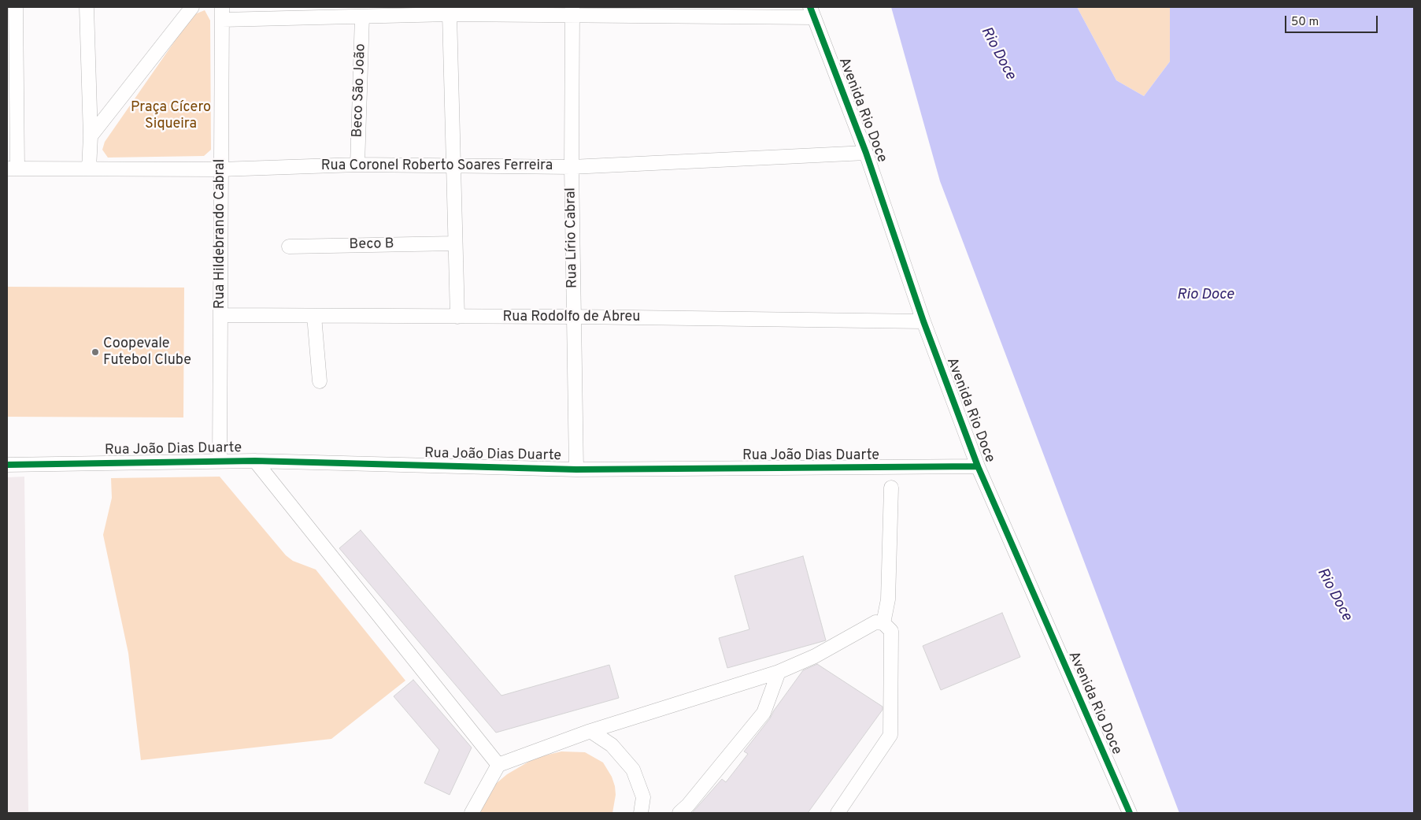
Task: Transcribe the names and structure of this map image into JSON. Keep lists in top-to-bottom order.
{
  "streets": {
    "street": [
      "Beco São João",
      "Avenida Rio Doce",
      "Rua Coronel Roberto Soares Ferreira",
      "Rua Hildebrando Cabral",
      "Rua Lírio Cabral",
      "Beco B",
      "Rua Rodolfo de Abreu",
      "Rua João Dias Duarte"
    ]
  },
  "crossings": [
    ["Beco São João", "Rua Coronel Roberto Soares Ferreira"],
    ["Avenida Rio Doce", "Rua Coronel Roberto Soares Ferreira"],
    ["Avenida Rio Doce", "Rua Rodolfo de Abreu"],
    ["Avenida Rio Doce", "Rua João Dias Duarte"],
    ["Rua Coronel Roberto Soares Ferreira", "Rua Hildebrando Cabral"],
    ["Rua Coronel Roberto Soares Ferreira", "Rua Lírio Cabral"],
    ["Rua Hildebrando Cabral", "Rua Rodolfo de Abreu"],
    ["Rua Hildebrando Cabral", "Rua João Dias Duarte"],
    ["Rua Lírio Cabral", "Rua Rodolfo de Abreu"],
    ["Rua Lírio Cabral", "Rua João Dias Duarte"]
  ],
  "water": ["Rio Doce"],
  "parks": ["Praça Cícero Siqueira"],
  "places": ["Coopevale Futebol Clube"],
  "scale_bar": "50 m"
}
